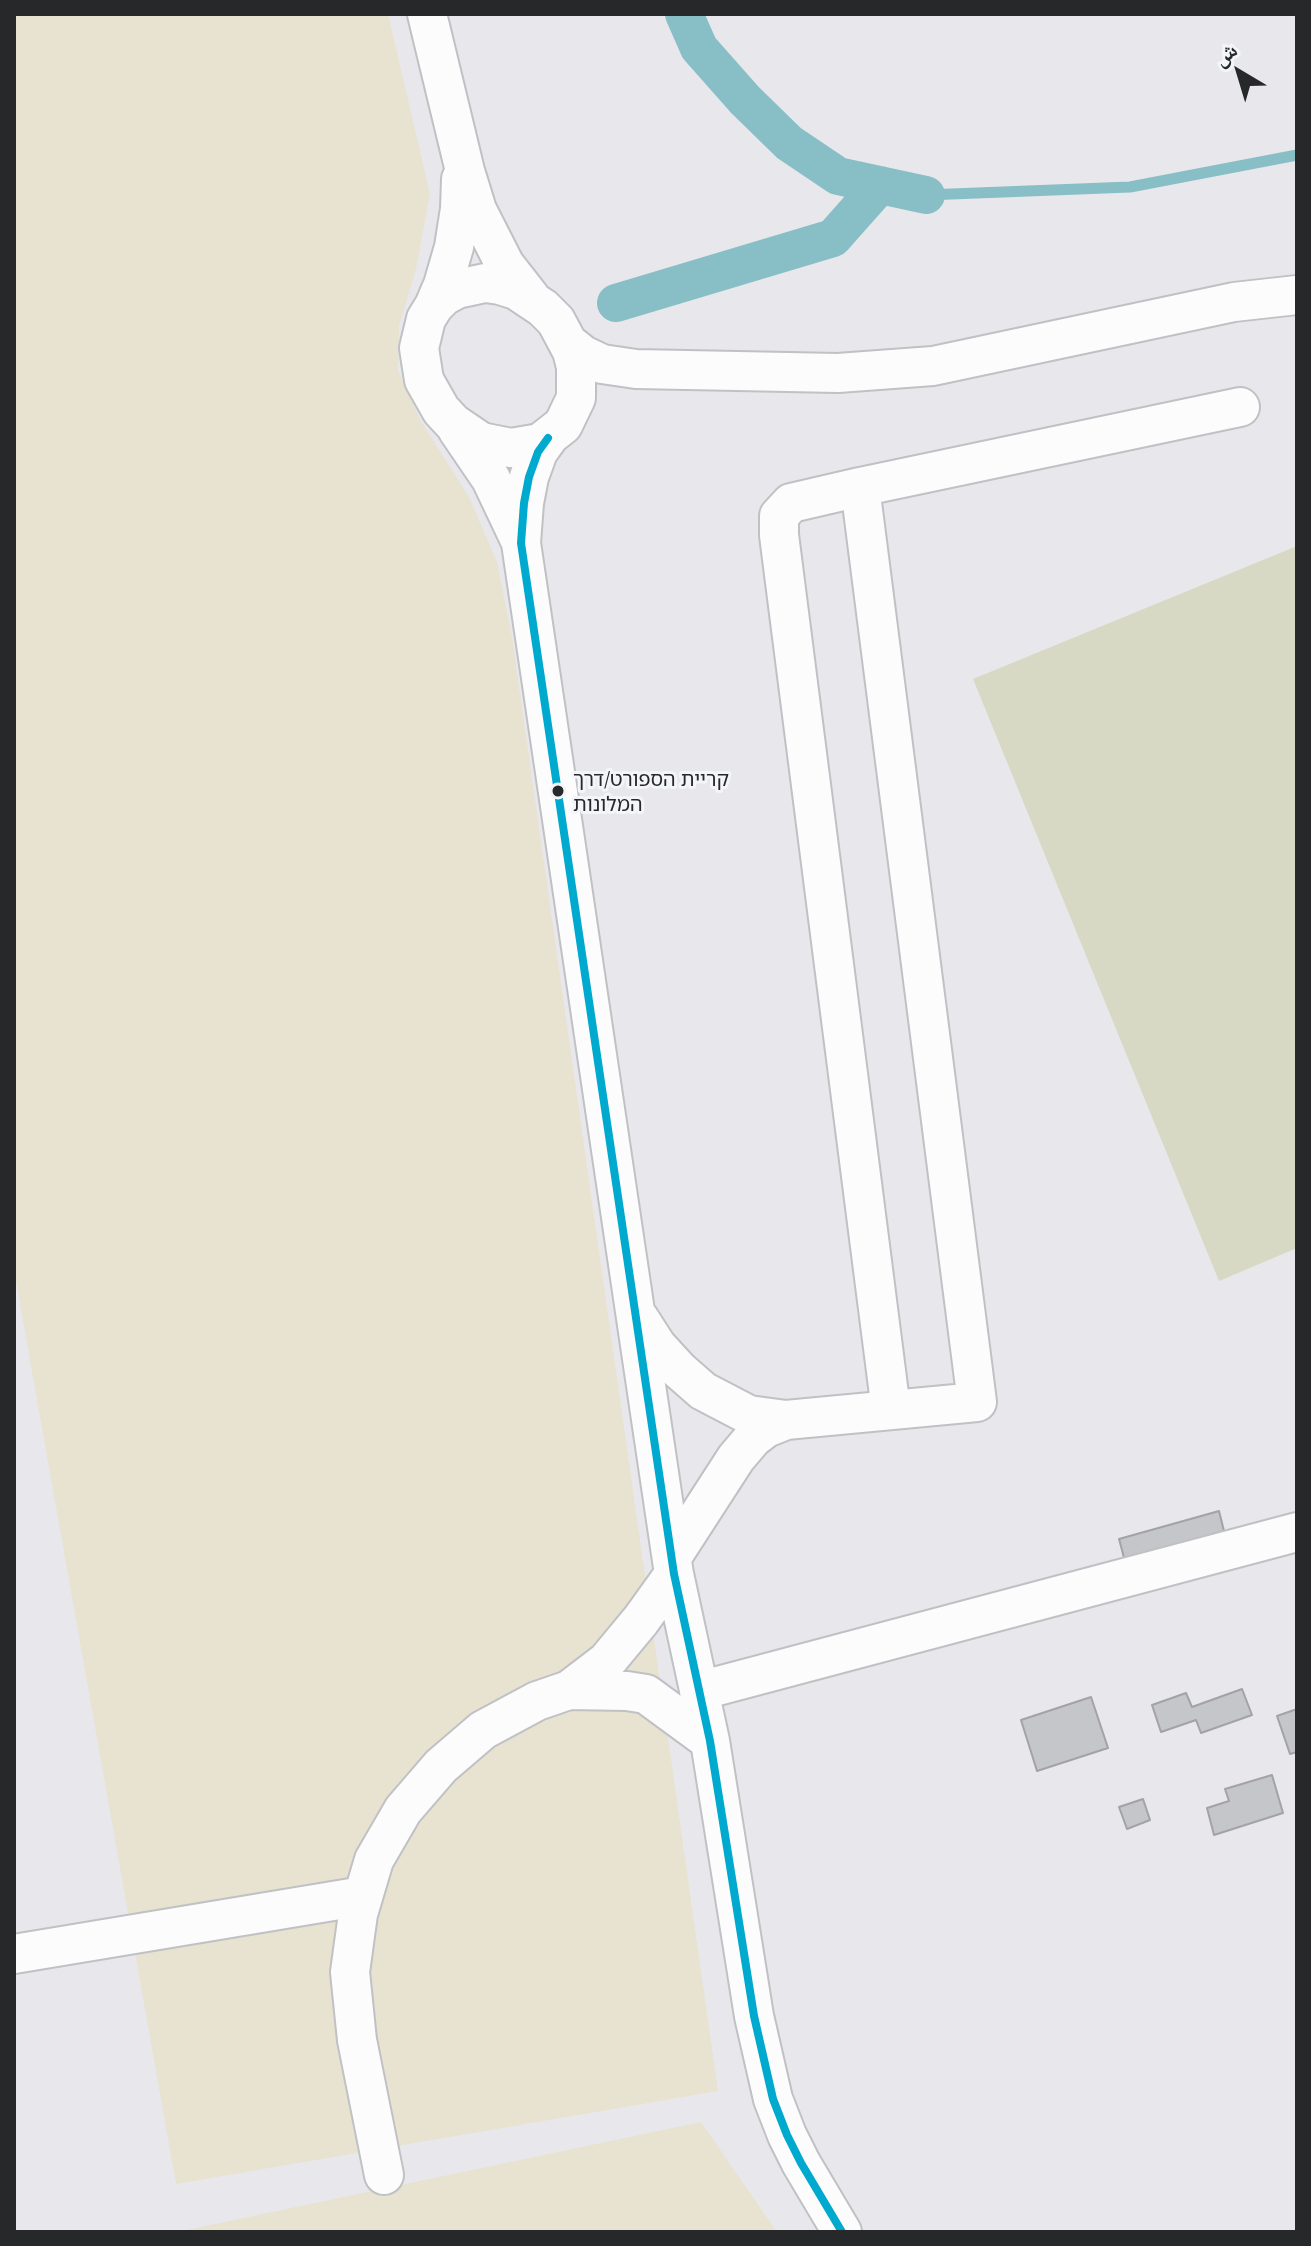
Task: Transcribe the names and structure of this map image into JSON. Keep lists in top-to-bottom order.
{
  "places": ["קריית הספורט/דרך המלונות"],
  "north": "top left"
}
